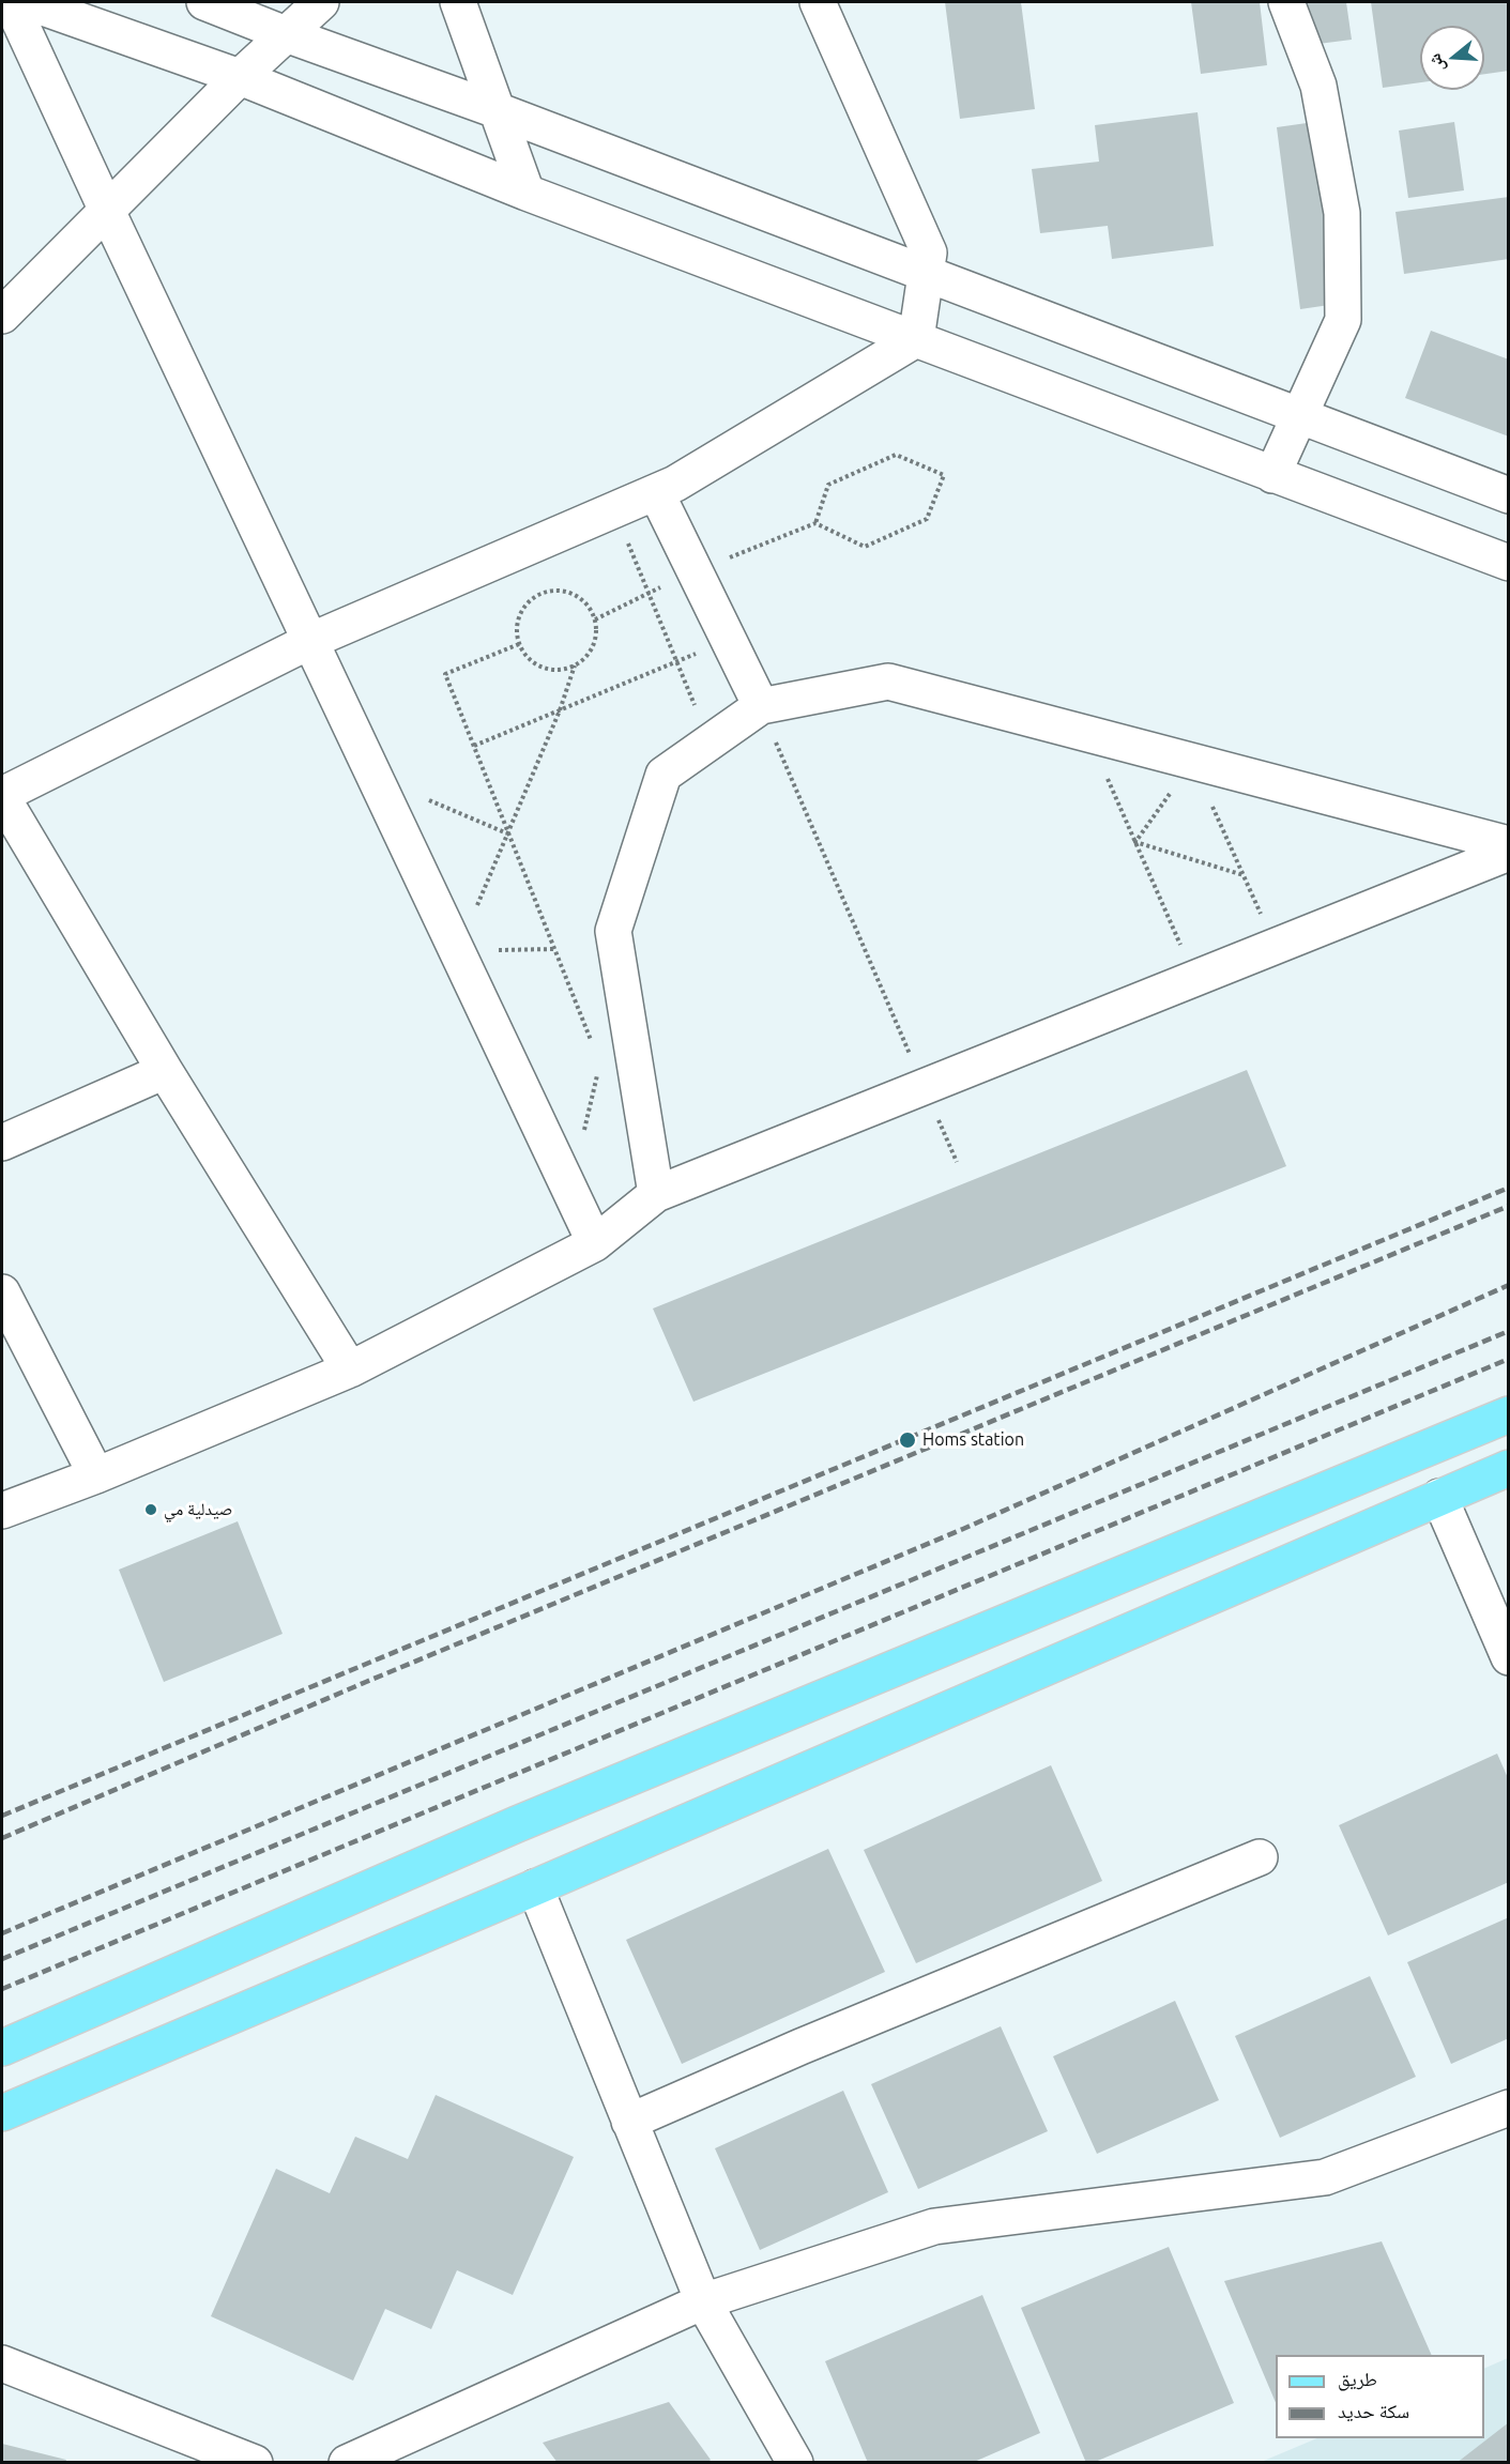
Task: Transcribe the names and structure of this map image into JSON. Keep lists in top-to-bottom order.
{
  "places": ["Homs station", "صيدلية مي"],
  "legend": ["طريق", "سكة حديد"],
  "north": "left"
}
